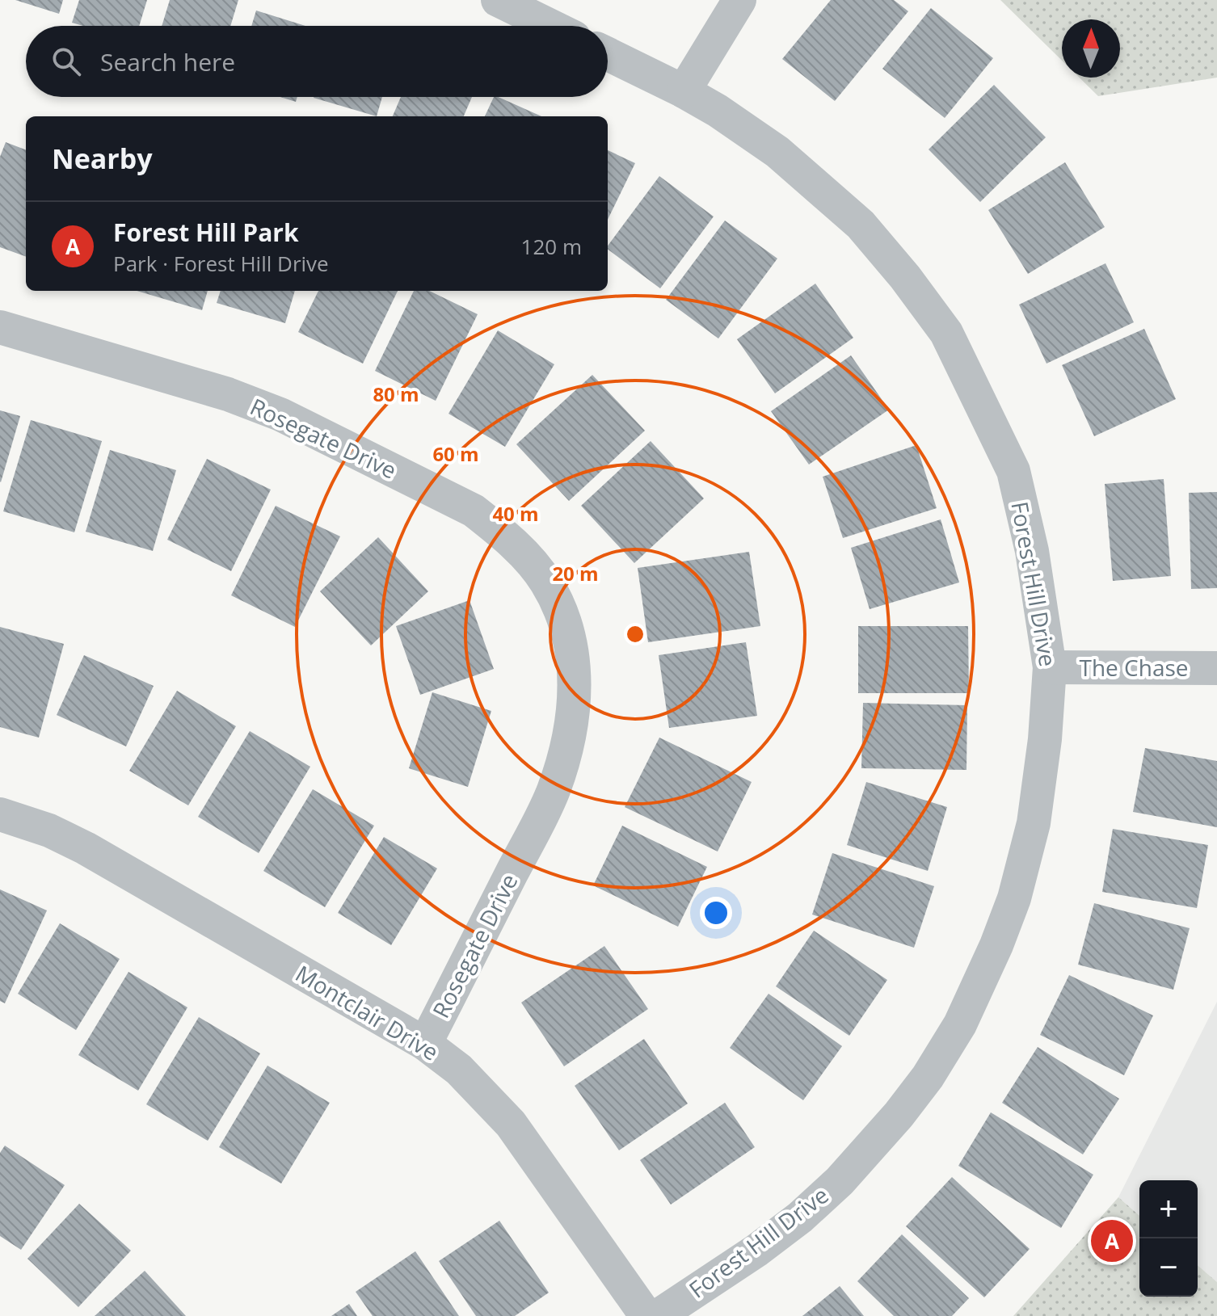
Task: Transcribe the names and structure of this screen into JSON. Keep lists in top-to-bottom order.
{
  "streets": {
    "street": [
      "Rosegate Drive",
      "Forest Hill Drive",
      "The Chase",
      "Montclair Drive"
    ]
  },
  "crossings": [
    ["Rosegate Drive", "Montclair Drive"],
    ["Forest Hill Drive", "The Chase"]
  ],
  "north": "top",
  "page": {
    "search": "Search here",
    "heading": "Nearby",
    "list": [
      {
        "mark": "A",
        "name": "Forest Hill Park",
        "note": "Park · Forest Hill Drive",
        "value": "120 m"
      }
    ],
    "map_buttons": ["+", "−"],
    "pins": "A"
  },
  "rings": [
    "80 m",
    "60 m",
    "40 m",
    "20 m"
  ]
}
